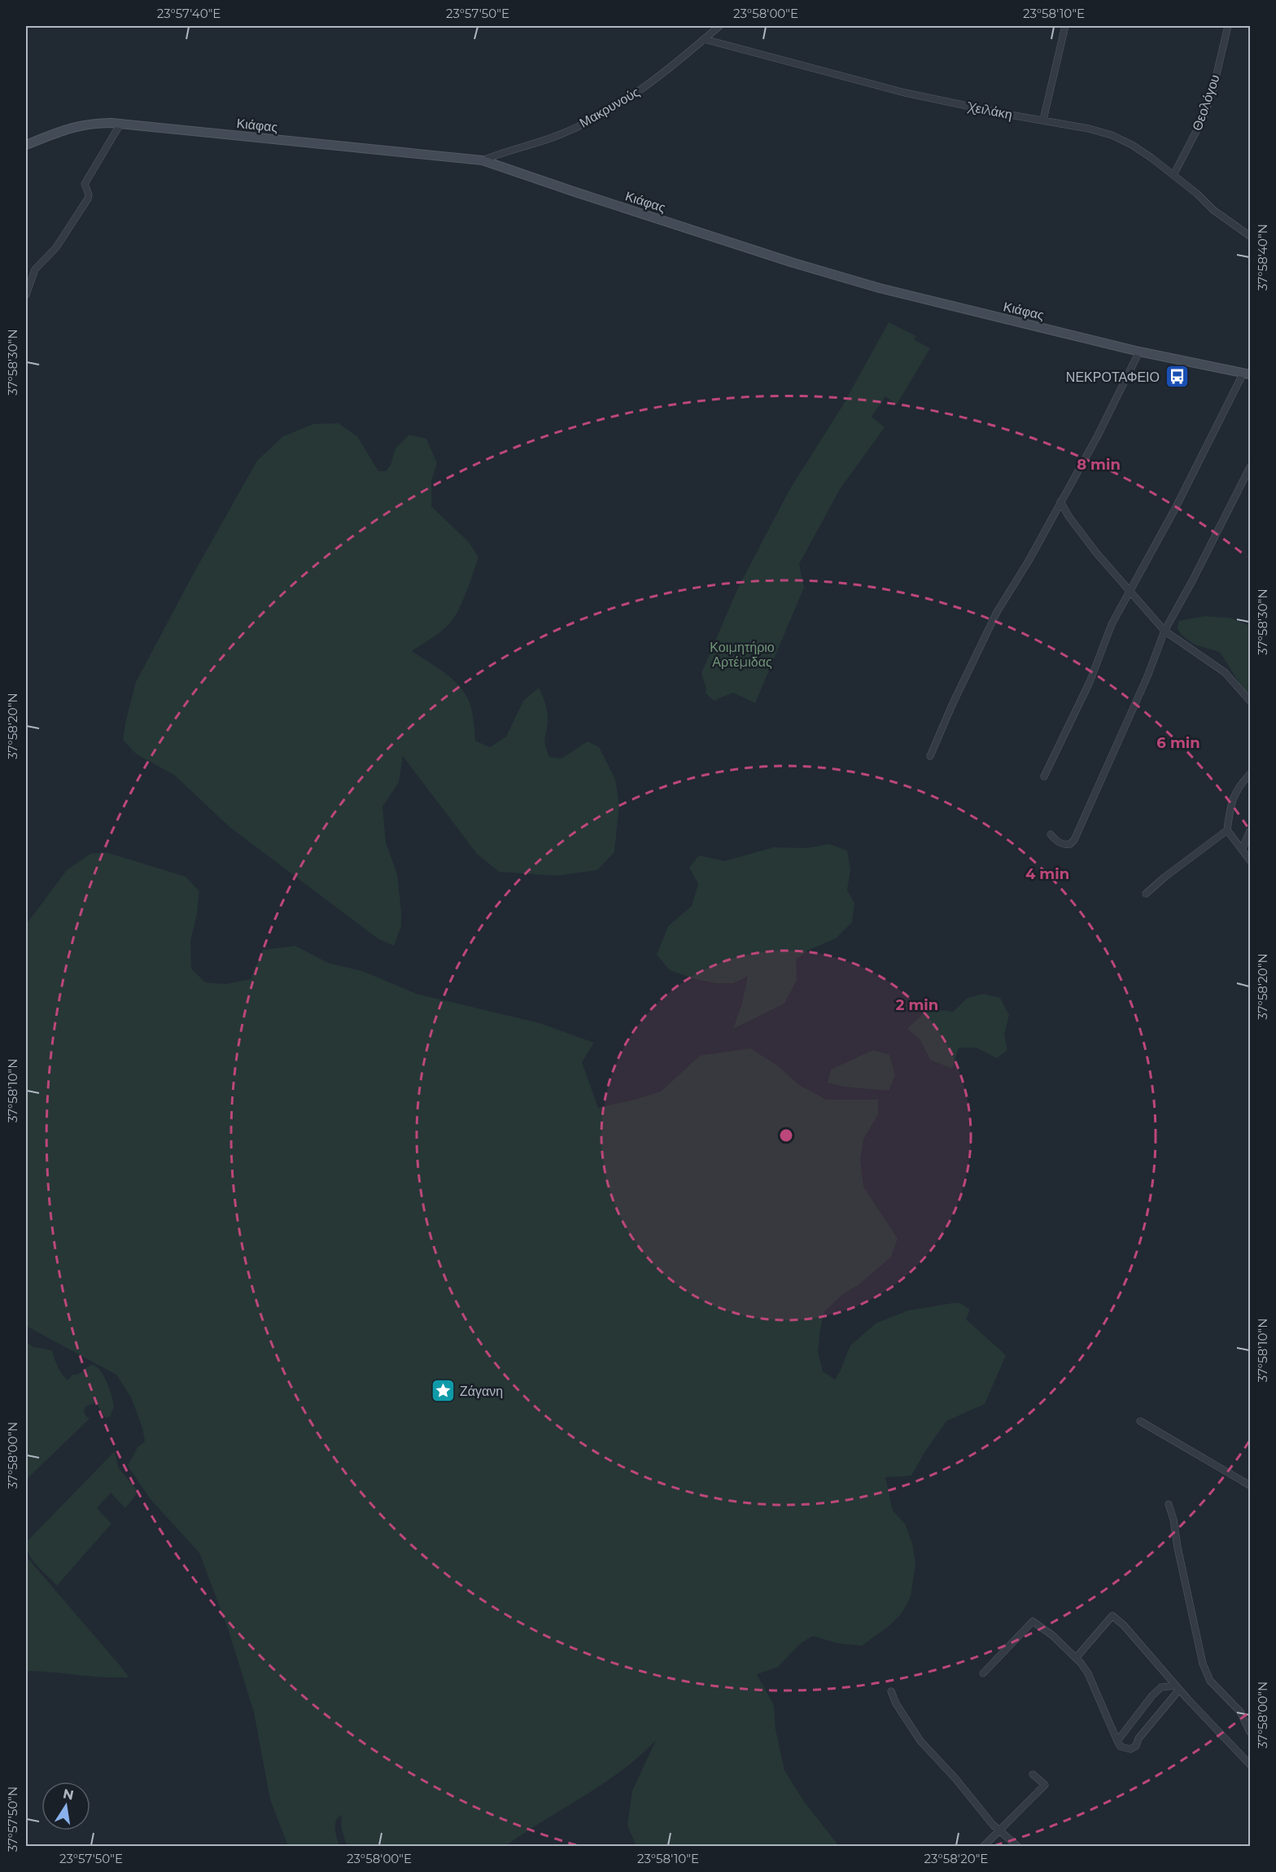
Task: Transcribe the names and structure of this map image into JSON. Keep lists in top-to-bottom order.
{
  "streets": {
    "street": [
      "Θεολόγου",
      "Μακρυνούς",
      "Χειλάκη",
      "Κιάφας"
    ]
  },
  "crossings": [
    ["Θεολόγου", "Χειλάκη"],
    ["Μακρυνούς", "Χειλάκη"],
    ["Μακρυνούς", "Κιάφας"]
  ],
  "parks": ["Κοιμητήριο Αρτέμιδας"],
  "places": {
    "bus stop": ["ΝΕΚΡΟΤΑΦΕΙΟ"],
    "place": ["Ζάγανη"]
  },
  "north": "top",
  "coordinates": [
    "23°57'40\"E",
    "23°57'50\"E",
    "23°58'00\"E",
    "23°58'10\"E",
    "37°58'40\"N",
    "37°58'30\"N",
    "37°58'20\"N",
    "37°58'10\"N",
    "37°58'00\"N",
    "37°57'50\"N",
    "23°58'20\"E"
  ],
  "rings": [
    "8 min",
    "6 min",
    "4 min",
    "2 min"
  ]
}
